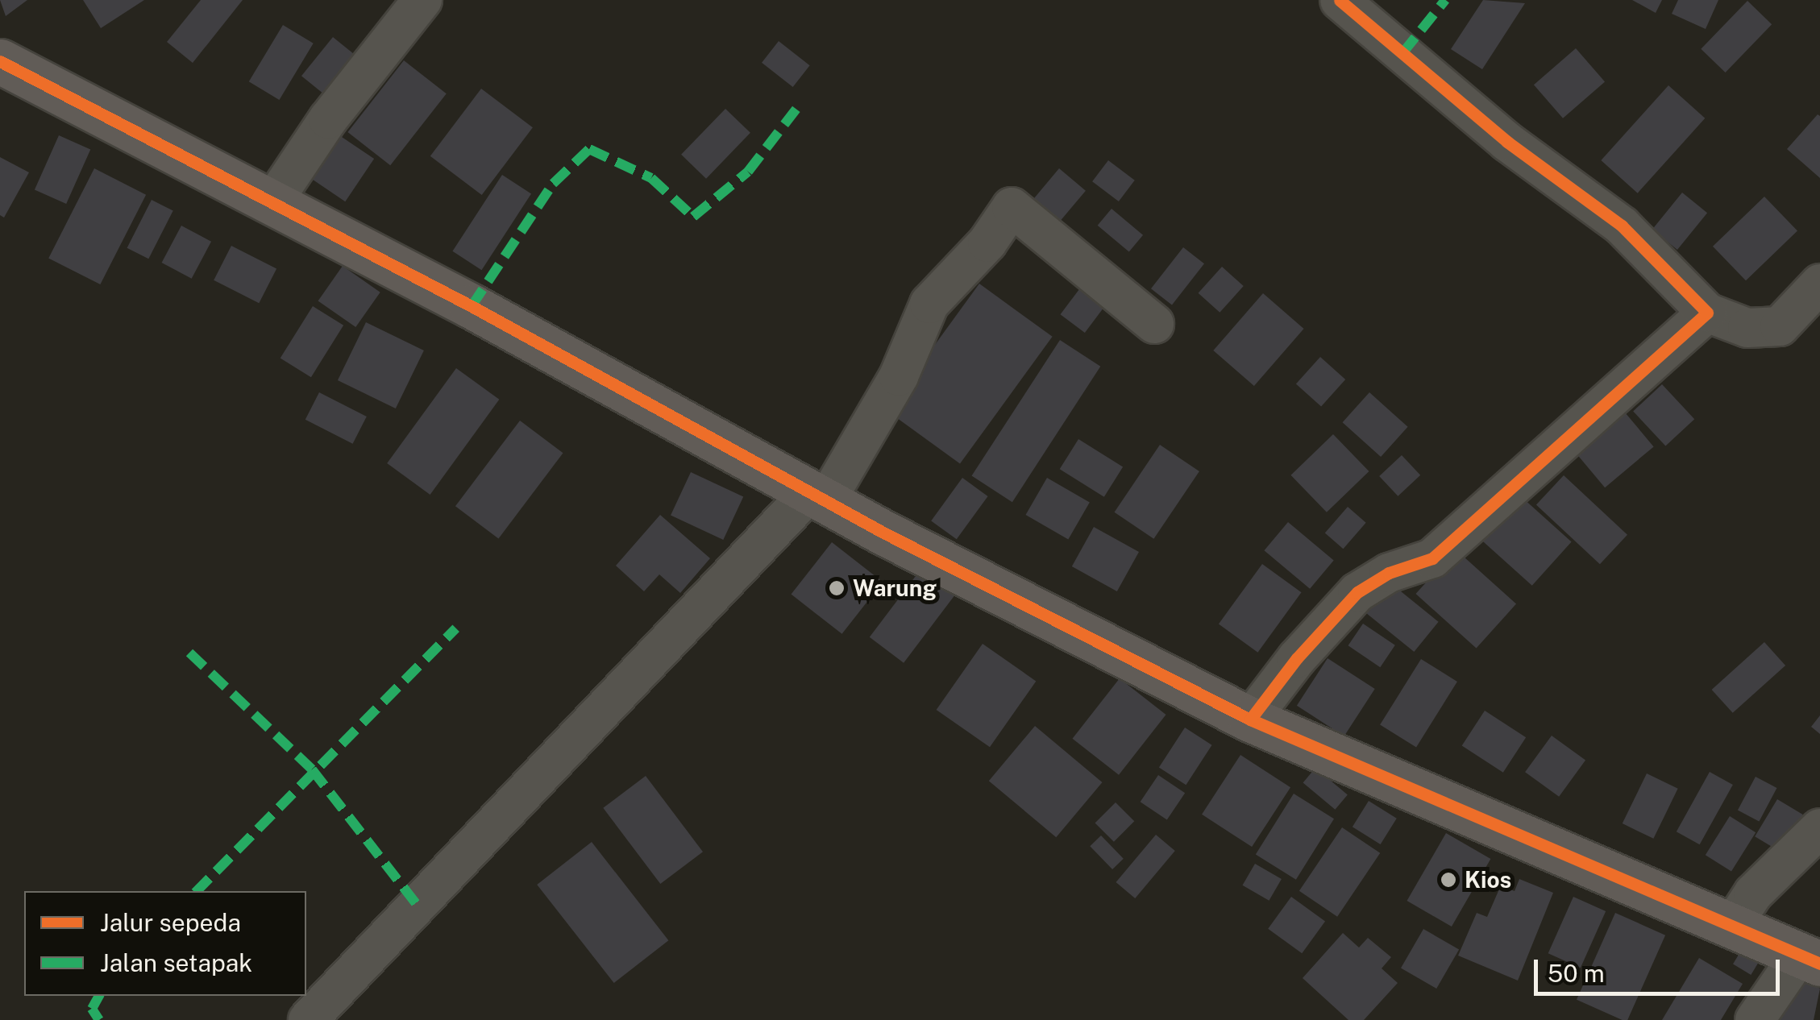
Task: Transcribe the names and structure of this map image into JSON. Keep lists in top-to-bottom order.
{
  "places": ["Warung", "Kios"],
  "legend": ["Jalur sepeda", "Jalan setapak"],
  "scale_bar": "50 m"
}
